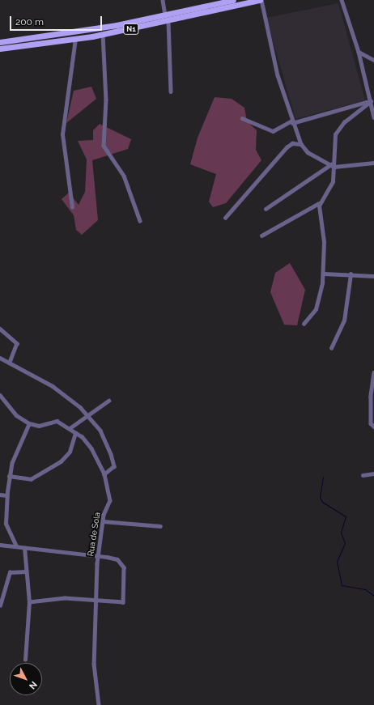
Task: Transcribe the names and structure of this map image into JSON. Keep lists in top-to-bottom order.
{
  "streets": {
    "main road": ["N1"],
    "street": ["Rua de Sola"]
  },
  "scale_bar": "200 m",
  "north": "bottom right"
}
